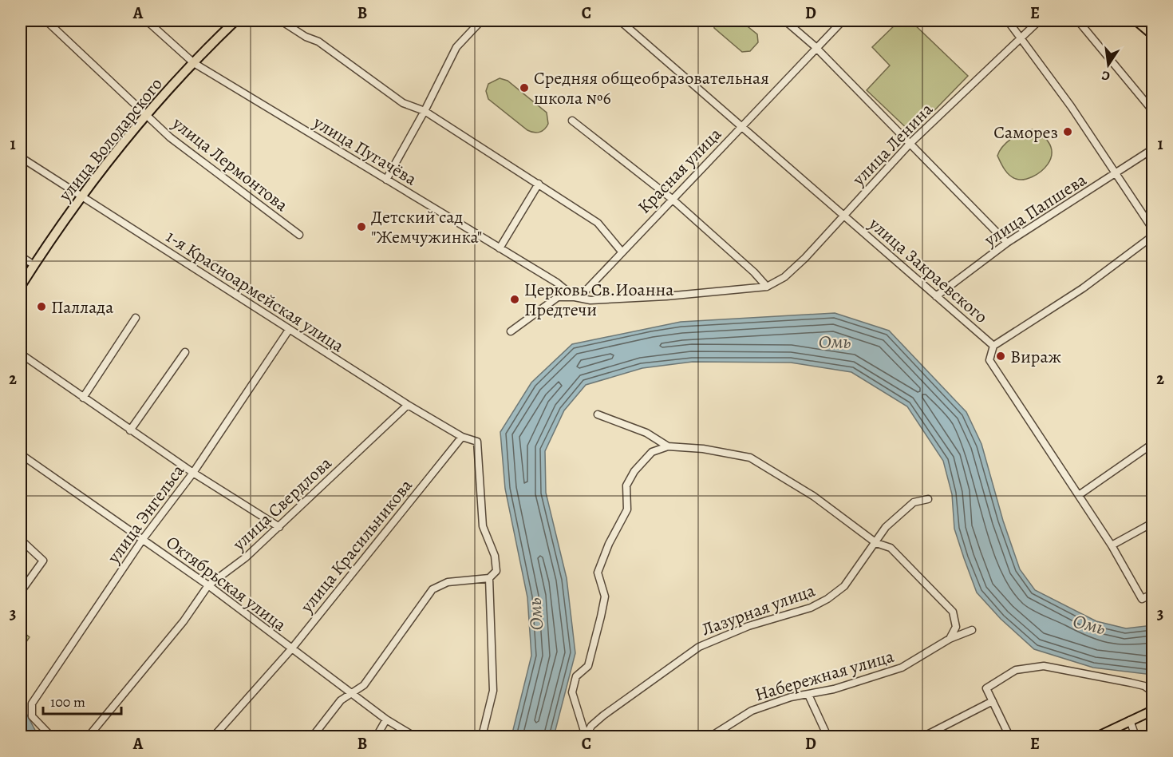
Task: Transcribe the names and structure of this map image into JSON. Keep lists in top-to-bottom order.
{
  "streets": {
    "main road": ["улица Володарского"],
    "street": [
      "улица Ленина",
      "улица Пугачёва",
      "улица Лермонтова",
      "Красная улица",
      "улица Папшева",
      "улица Закраевского",
      "1-я Красноармейская улица",
      "улица Свердлова",
      "улица Энгельса",
      "улица Красильникова",
      "Октябрьская улица",
      "Лазурная улица",
      "Набережная улица"
    ]
  },
  "crossings": [
    ["улица Володарского", "улица Пугачёва"],
    ["улица Володарского", "улица Лермонтова"],
    ["улица Володарского", "1-я Красноармейская улица"],
    ["улица Ленина", "улица Закраевского"],
    ["улица Пугачёва", "Красная улица"],
    ["Красная улица", "улица Закраевского"],
    ["улица Папшева", "улица Закраевского"],
    ["1-я Красноармейская улица", "улица Свердлова"],
    ["1-я Красноармейская улица", "улица Энгельса"],
    ["1-я Красноармейская улица", "улица Красильникова"],
    ["улица Свердлова", "Октябрьская улица"],
    ["улица Энгельса", "Октябрьская улица"],
    ["улица Красильникова", "Октябрьская улица"]
  ],
  "water": ["Омь"],
  "places": [
    "Средняя общеобразовательная школа №6",
    "Саморез",
    "Детский сад \"Жемчужинка\"",
    "Церковь Св.Иоанна Предтечи",
    "Паллада",
    "Вираж"
  ],
  "scale_bar": "100 m",
  "north": "bottom",
  "grid": {
    "columns": [
      "A",
      "B",
      "C",
      "D",
      "E"
    ],
    "rows": ["1", "2", "3"]
  }
}
